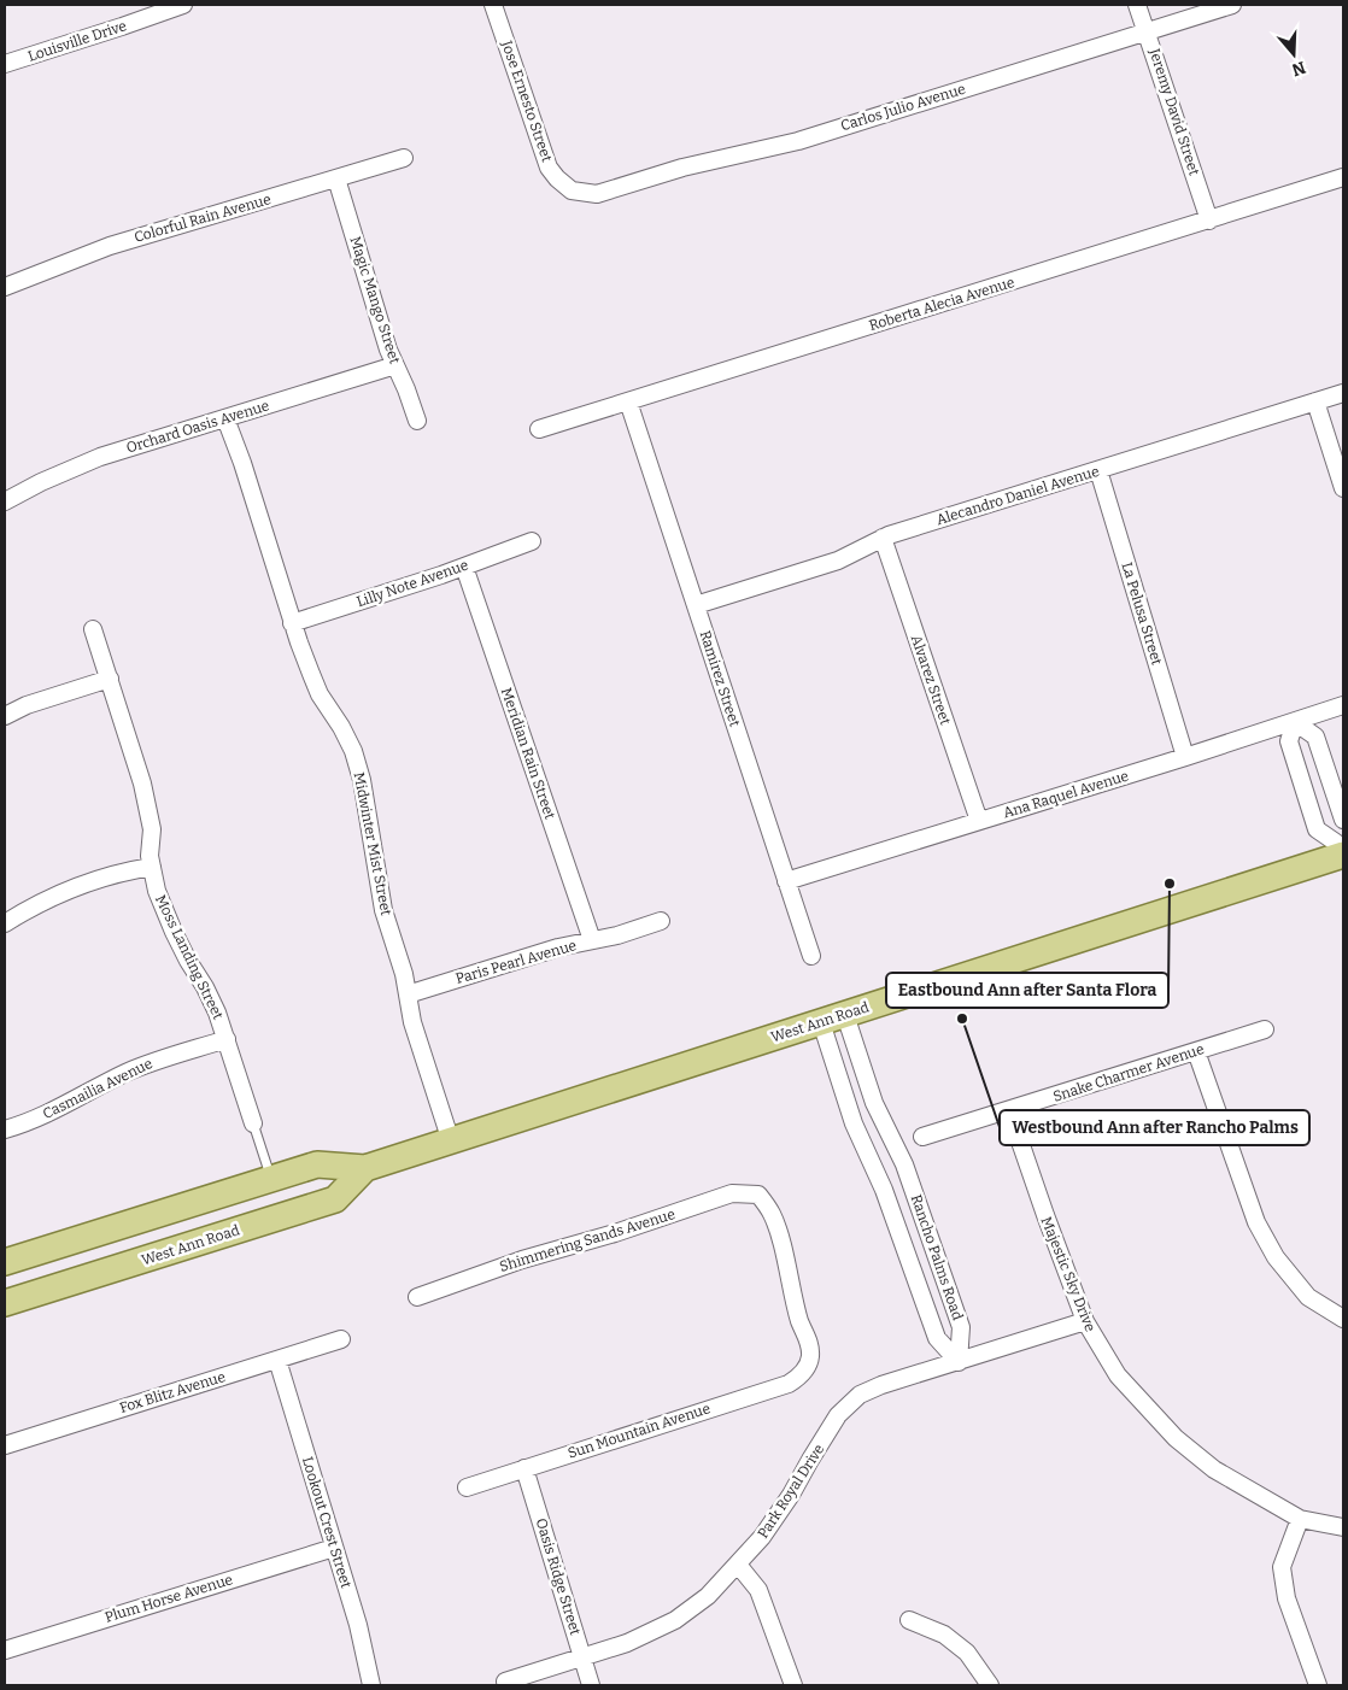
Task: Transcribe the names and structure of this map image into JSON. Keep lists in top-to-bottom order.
{
  "streets": {
    "main road": ["West Ann Road"],
    "street": [
      "Louisville Drive",
      "Jose Ernesto Street",
      "Carlos Julio Avenue",
      "Jeremy David Street",
      "Colorful Rain Avenue",
      "Magic Mango Street",
      "Roberta Alecia Avenue",
      "Orchard Oasis Avenue",
      "Alecandro Daniel Avenue",
      "Lilly Note Avenue",
      "La Pelusa Street",
      "Ramirez Street",
      "Alvarez Street",
      "Meridian Rain Street",
      "Ana Raquel Avenue",
      "Midwinter Mist Street",
      "Moss Landing Street",
      "Paris Pearl Avenue",
      "Snake Charmer Avenue",
      "Casmailia Avenue",
      "Shimmering Sands Avenue",
      "Rancho Palms Road",
      "Majestic Sky Drive",
      "Fox Blitz Avenue",
      "Sun Mountain Avenue",
      "Park Royal Drive",
      "Lookout Crest Street",
      "Oasis Ridge Street",
      "Plum Horse Avenue"
    ]
  },
  "crossings": [
    ["Jose Ernesto Street", "Carlos Julio Avenue"],
    ["Carlos Julio Avenue", "Jeremy David Street"],
    ["Jeremy David Street", "Roberta Alecia Avenue"],
    ["Colorful Rain Avenue", "Magic Mango Street"],
    ["Magic Mango Street", "Orchard Oasis Avenue"],
    ["Roberta Alecia Avenue", "Ramirez Street"],
    ["Orchard Oasis Avenue", "Midwinter Mist Street"],
    ["Alecandro Daniel Avenue", "La Pelusa Street"],
    ["Alecandro Daniel Avenue", "Ramirez Street"],
    ["Alecandro Daniel Avenue", "Alvarez Street"],
    ["Lilly Note Avenue", "Meridian Rain Street"],
    ["Lilly Note Avenue", "Midwinter Mist Street"],
    ["La Pelusa Street", "Ana Raquel Avenue"],
    ["Ramirez Street", "Ana Raquel Avenue"],
    ["Alvarez Street", "Ana Raquel Avenue"],
    ["Meridian Rain Street", "Paris Pearl Avenue"],
    ["Midwinter Mist Street", "Paris Pearl Avenue"],
    ["Midwinter Mist Street", "West Ann Road"],
    ["Moss Landing Street", "West Ann Road"],
    ["Moss Landing Street", "Casmailia Avenue"],
    ["West Ann Road", "Rancho Palms Road"],
    ["Snake Charmer Avenue", "Majestic Sky Drive"],
    ["Shimmering Sands Avenue", "Sun Mountain Avenue"],
    ["Rancho Palms Road", "Park Royal Drive"],
    ["Majestic Sky Drive", "Park Royal Drive"],
    ["Fox Blitz Avenue", "Lookout Crest Street"],
    ["Sun Mountain Avenue", "Oasis Ridge Street"],
    ["Park Royal Drive", "Oasis Ridge Street"],
    ["Lookout Crest Street", "Plum Horse Avenue"]
  ],
  "places": ["Eastbound Ann after Santa Flora", "Westbound Ann after Rancho Palms"],
  "north": "bottom"
}
